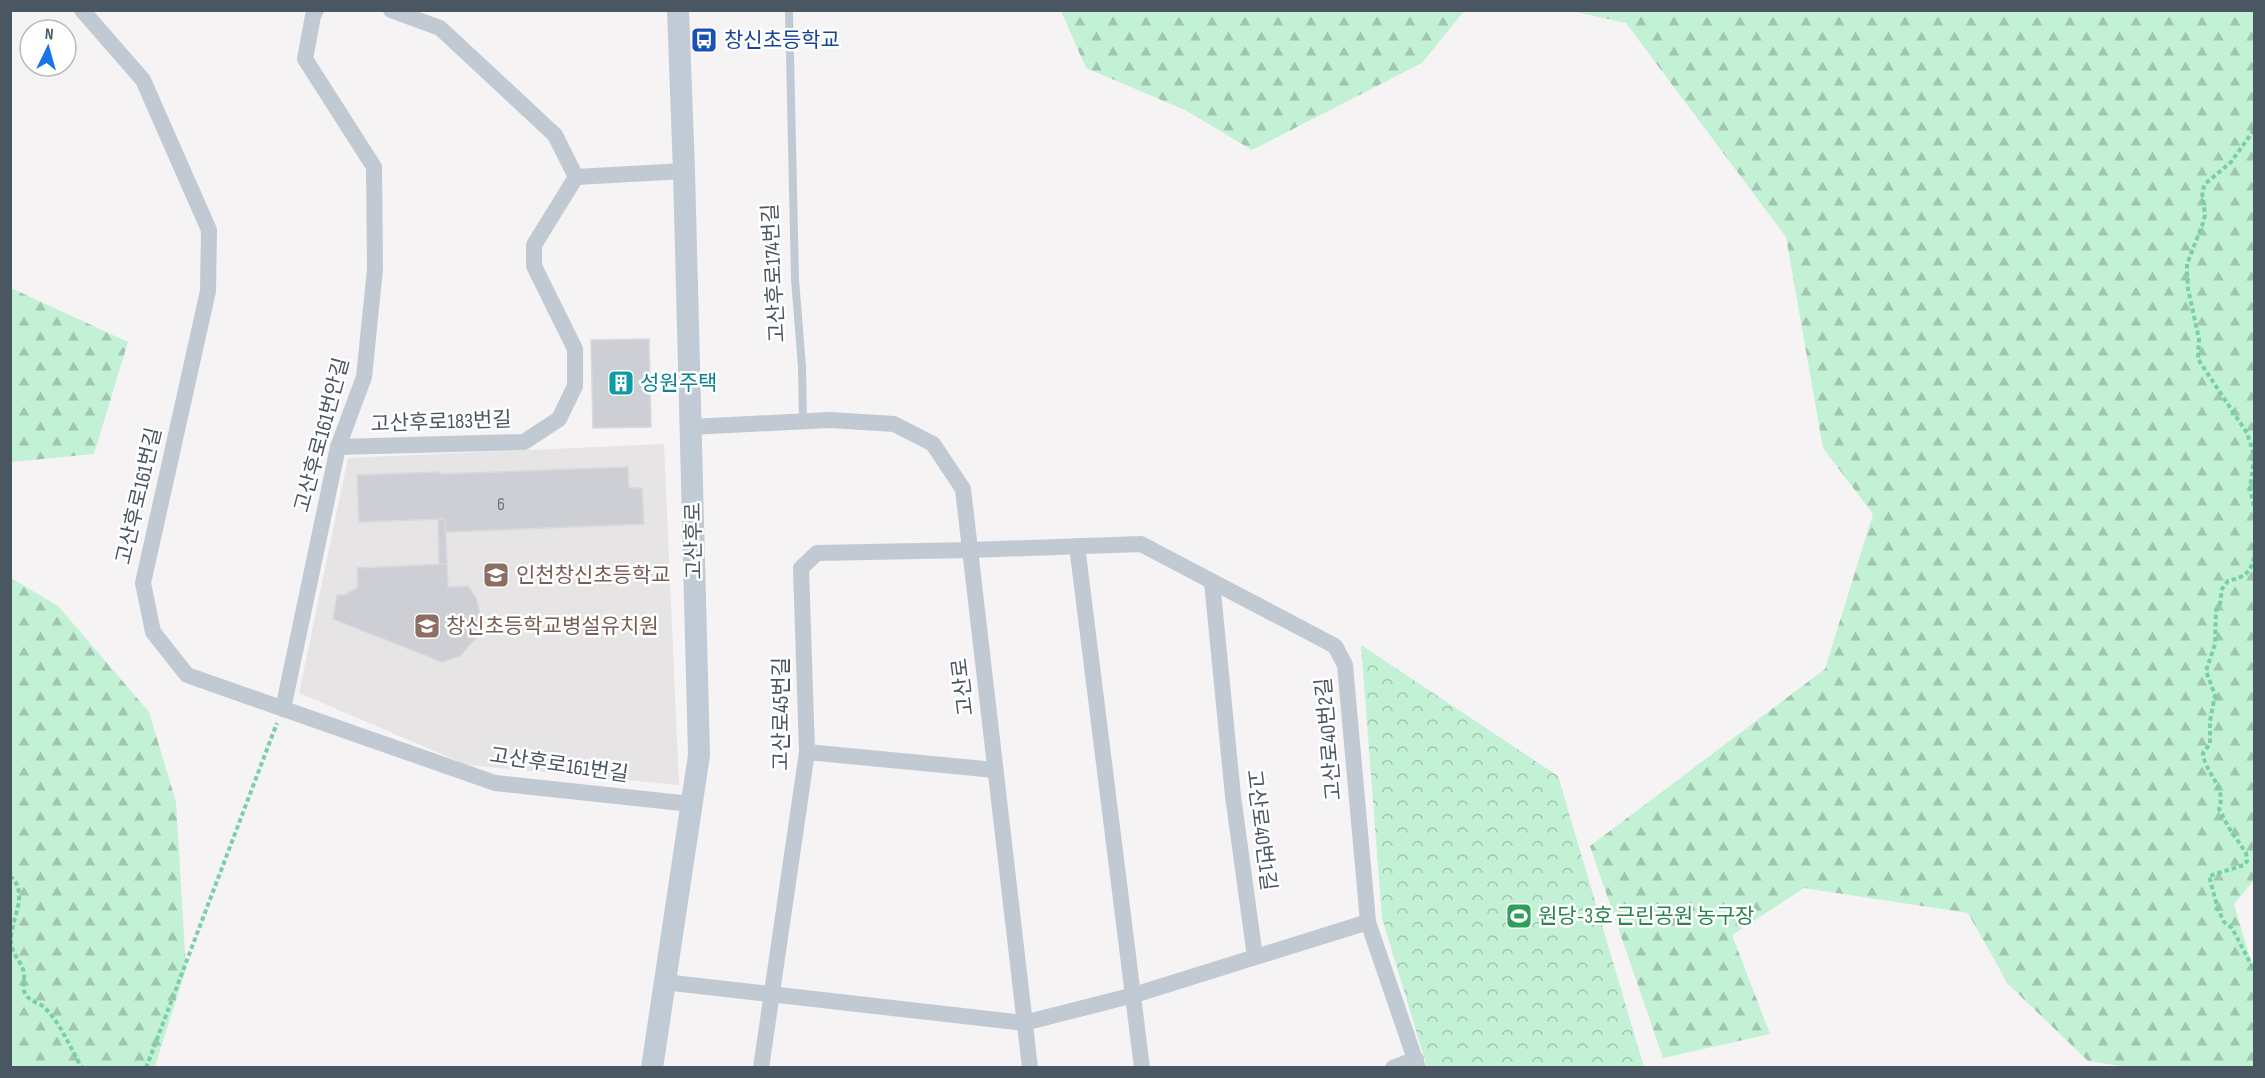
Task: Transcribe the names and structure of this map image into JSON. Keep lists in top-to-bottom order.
{
  "streets": {
    "main road": ["고산후로"],
    "street": [
      "고산후로183번길",
      "고산후로161번안길",
      "고산후로161번길",
      "고산로",
      "고산로45번길",
      "고산로40번2길",
      "고산로40번1길"
    ],
    "lane": ["고산후로174번길"]
  },
  "crossings": [
    ["고산후로174번길", "고산로"],
    ["고산후로183번길", "고산후로161번안길"],
    ["고산후로161번안길", "고산후로161번길"],
    ["고산후로161번길", "고산후로"],
    ["고산로", "고산로45번길"],
    ["고산로", "고산로40번2길"],
    ["고산로45번길", "고산로40번2길"],
    ["고산로40번2길", "고산로40번1길"]
  ],
  "places": {
    "bus stop": ["창신초등학교"],
    "building": ["성원주택"],
    "school or university": ["인천창신초등학교", "창신초등학교병설유치원"],
    "sports": ["원당-3호 근린공원 농구장"]
  },
  "house_numbers": ["6"],
  "north": "top"
}
